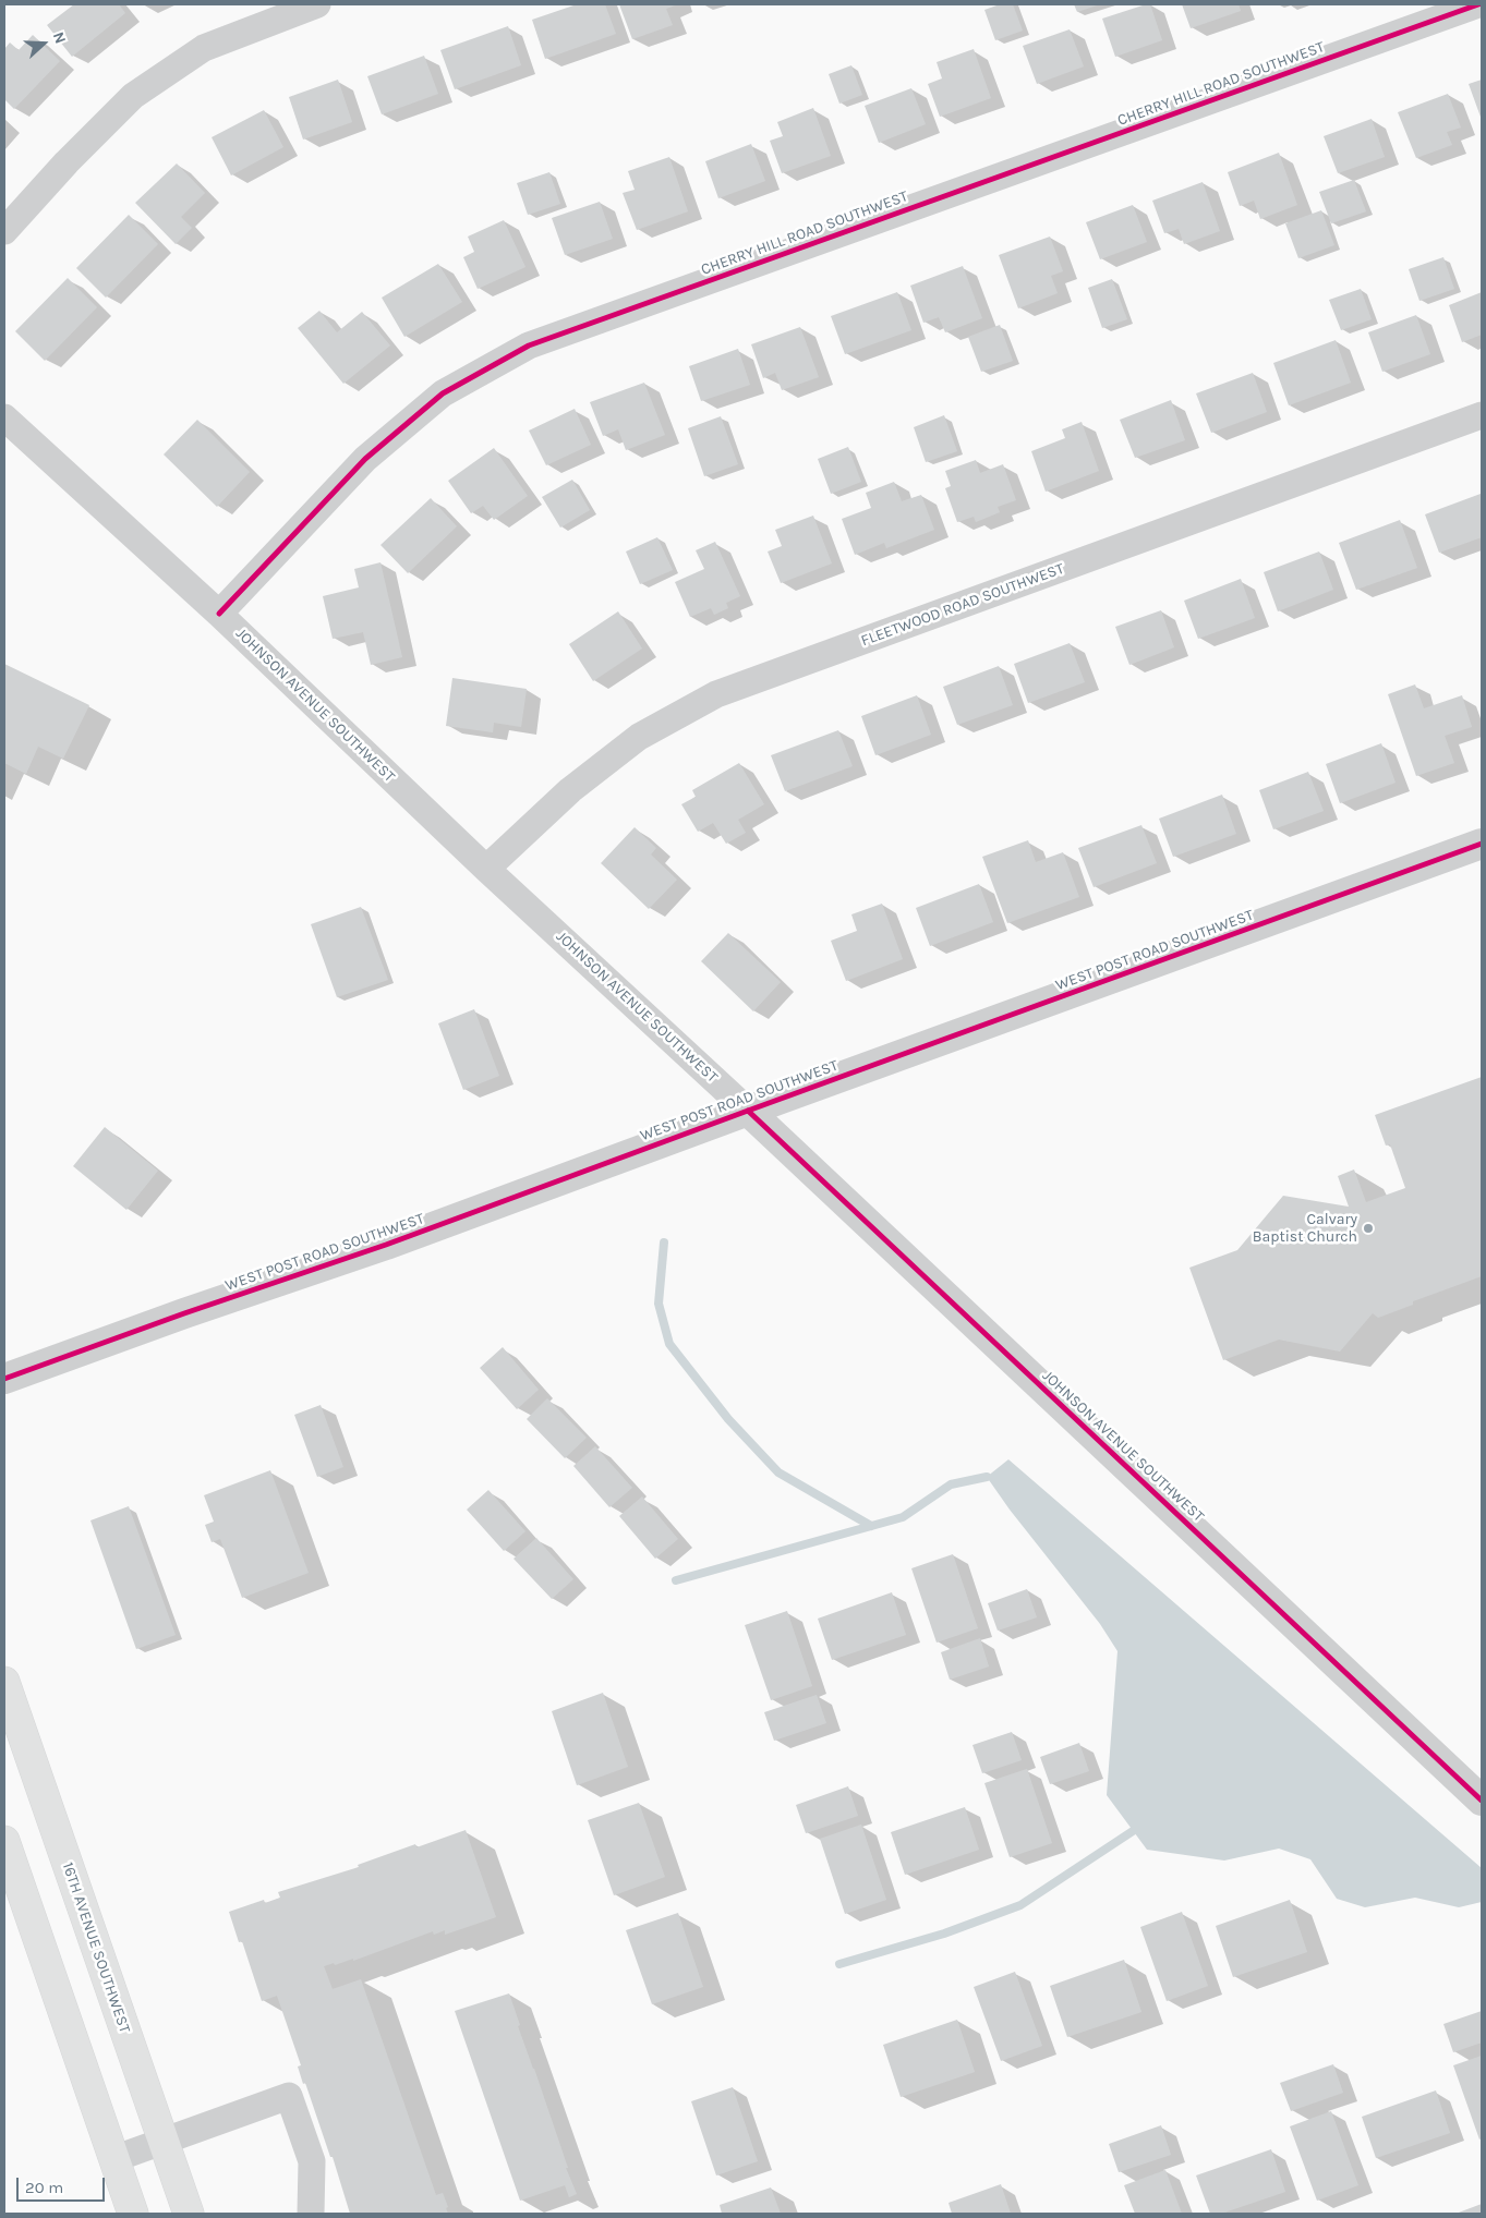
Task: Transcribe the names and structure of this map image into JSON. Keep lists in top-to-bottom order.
{
  "streets": {
    "main road": ["16TH AVENUE SOUTHWEST"],
    "street": [
      "CHERRY HILL ROAD SOUTHWEST",
      "FLEETWOOD ROAD SOUTHWEST",
      "JOHNSON AVENUE SOUTHWEST",
      "WEST POST ROAD SOUTHWEST"
    ]
  },
  "crossings": [
    ["CHERRY HILL ROAD SOUTHWEST", "JOHNSON AVENUE SOUTHWEST"],
    ["FLEETWOOD ROAD SOUTHWEST", "JOHNSON AVENUE SOUTHWEST"],
    ["JOHNSON AVENUE SOUTHWEST", "WEST POST ROAD SOUTHWEST"]
  ],
  "places": ["Calvary Baptist Church"],
  "scale_bar": "20 m",
  "north": "right"
}
